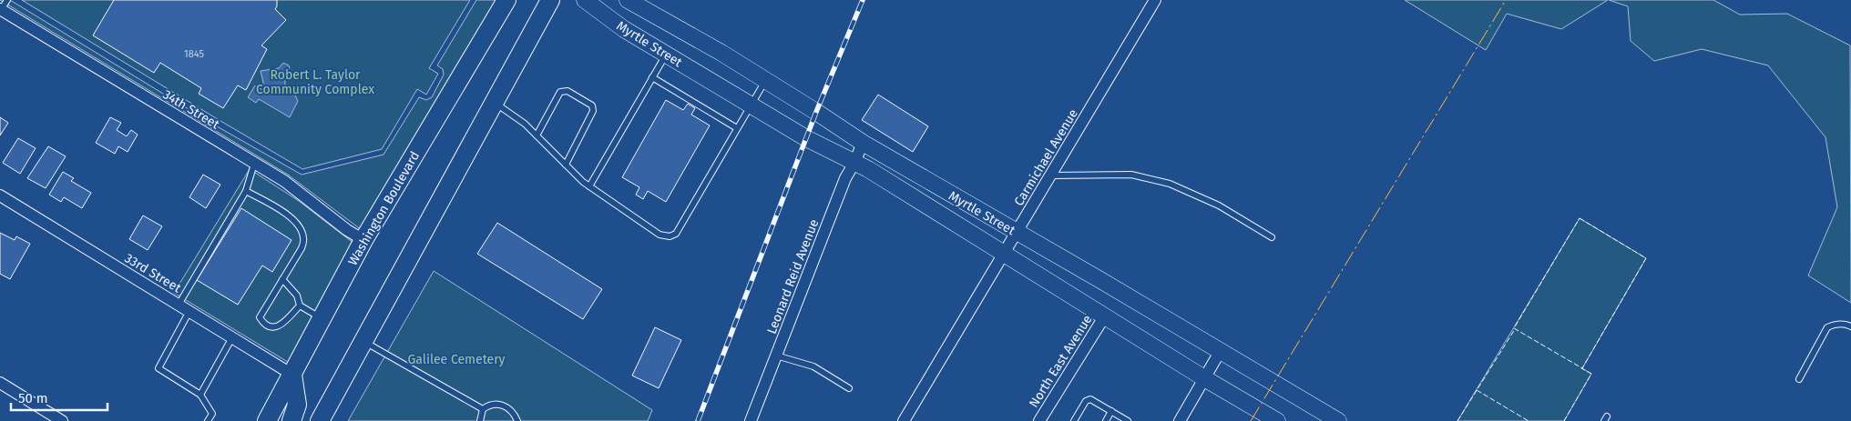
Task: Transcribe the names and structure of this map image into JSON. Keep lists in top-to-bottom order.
{
  "streets": {
    "main road": ["Washington Boulevard"],
    "street": [
      "Myrtle Street",
      "34th Street",
      "Carmichael Avenue",
      "33rd Street",
      "Leonard Reid Avenue",
      "North East Avenue"
    ]
  },
  "crossings": [
    ["Myrtle Street", "Carmichael Avenue"],
    ["Myrtle Street", "Leonard Reid Avenue"],
    ["Myrtle Street", "North East Avenue"],
    ["34th Street", "Washington Boulevard"],
    ["Washington Boulevard", "33rd Street"]
  ],
  "parks": ["Robert L. Taylor Community Complex", "Galilee Cemetery"],
  "house_numbers": ["1845"],
  "scale_bar": "50 m"
}
